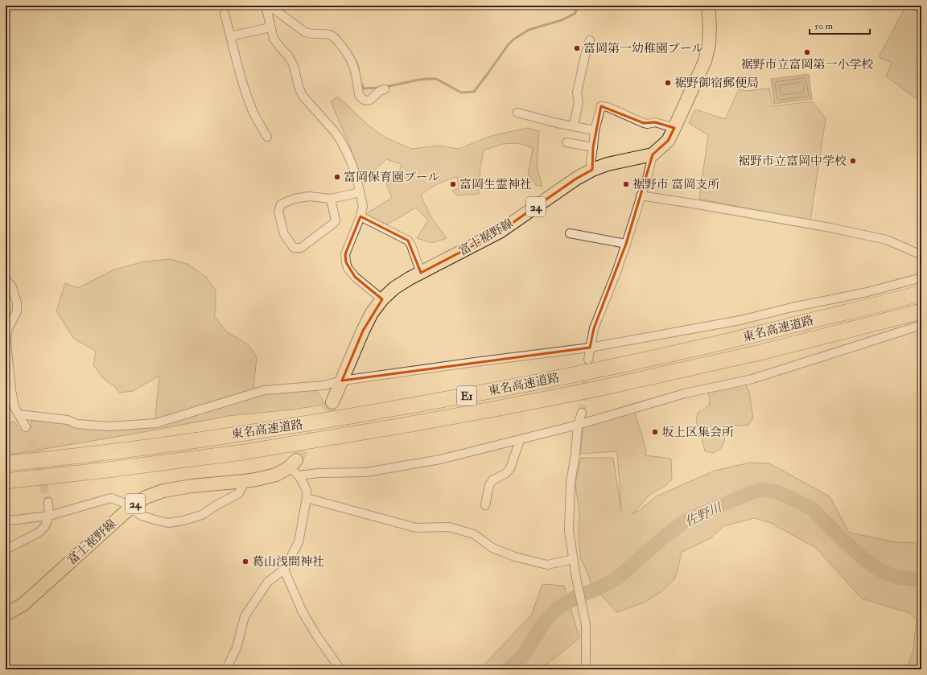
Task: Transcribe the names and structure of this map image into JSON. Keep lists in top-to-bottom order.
{
  "streets": {
    "highway": ["東名高速道路", "E1"],
    "main road": ["24", "富士裾野線"]
  },
  "water": ["佐野川"],
  "places": [
    "富岡第一幼稚園プール",
    "裾野市立富岡第一小学校",
    "裾野御宿郵便局",
    "裾野市立富岡中学校",
    "富岡保育園プール",
    "富岡生霊神社",
    "裾野市 富岡支所",
    "坂上区集会所",
    "葛山浅間神社"
  ],
  "scale_bar": "50 m"
}
